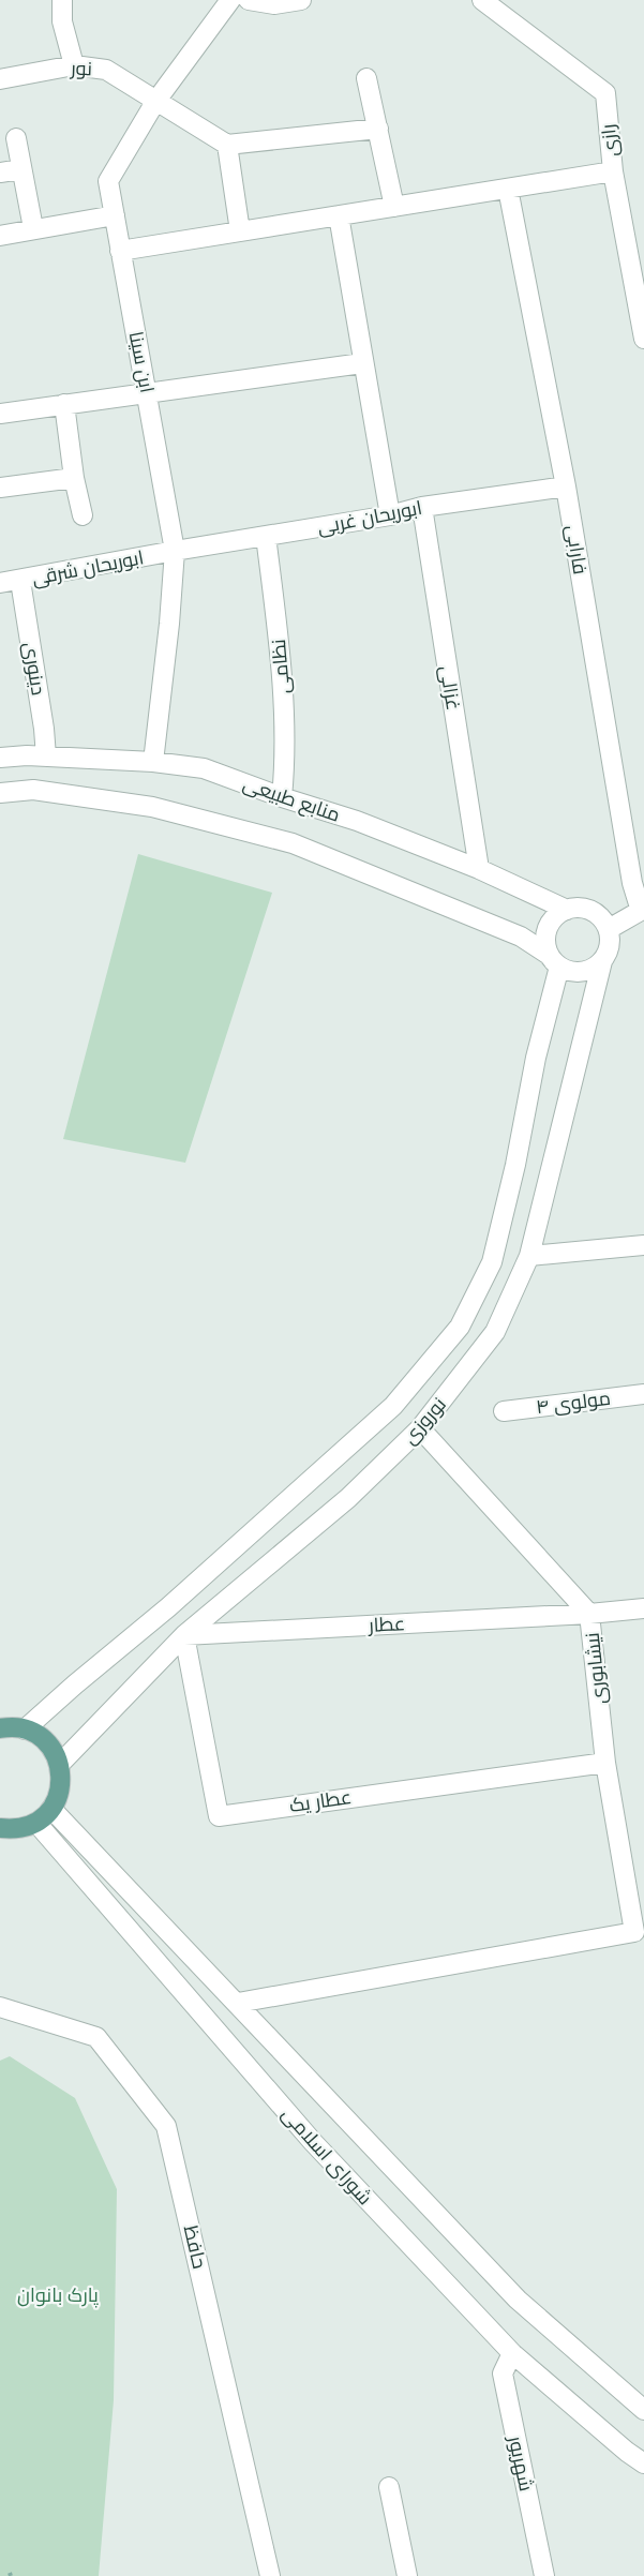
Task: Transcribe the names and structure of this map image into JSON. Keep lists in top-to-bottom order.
{
  "streets": {
    "street": [
      "نور",
      "رازی",
      "ابن سینا",
      "ابوریحان غربی",
      "فارابی",
      "ابوریحان شرقی",
      "نظامی",
      "دینوری",
      "غزالی",
      "منابع طبیعی",
      "مولوی ۴",
      "نوروزی",
      "عطار",
      "نیشابوری",
      "عطار یک",
      "شورای اسلامی",
      "حافظ",
      "شهریور"
    ]
  },
  "crossings": [
    ["نور", "ابن سینا"],
    ["ابن سینا", "ابوریحان غربی"],
    ["ابن سینا", "ابوریحان شرقی"],
    ["ابن سینا", "منابع طبیعی"],
    ["ابوریحان غربی", "فارابی"],
    ["ابوریحان غربی", "ابوریحان شرقی"],
    ["ابوریحان غربی", "نظامی"],
    ["ابوریحان غربی", "غزالی"],
    ["ابوریحان شرقی", "دینوری"],
    ["نظامی", "منابع طبیعی"],
    ["دینوری", "منابع طبیعی"],
    ["غزالی", "منابع طبیعی"],
    ["منابع طبیعی", "نوروزی"],
    ["نوروزی", "عطار"],
    ["نوروزی", "نیشابوری"],
    ["نوروزی", "عطار یک"],
    ["عطار", "نیشابوری"],
    ["عطار", "عطار یک"],
    ["نیشابوری", "عطار یک"],
    ["نیشابوری", "شورای اسلامی"],
    ["شورای اسلامی", "شهریور"]
  ],
  "parks": ["پارک بانوان"]
}
